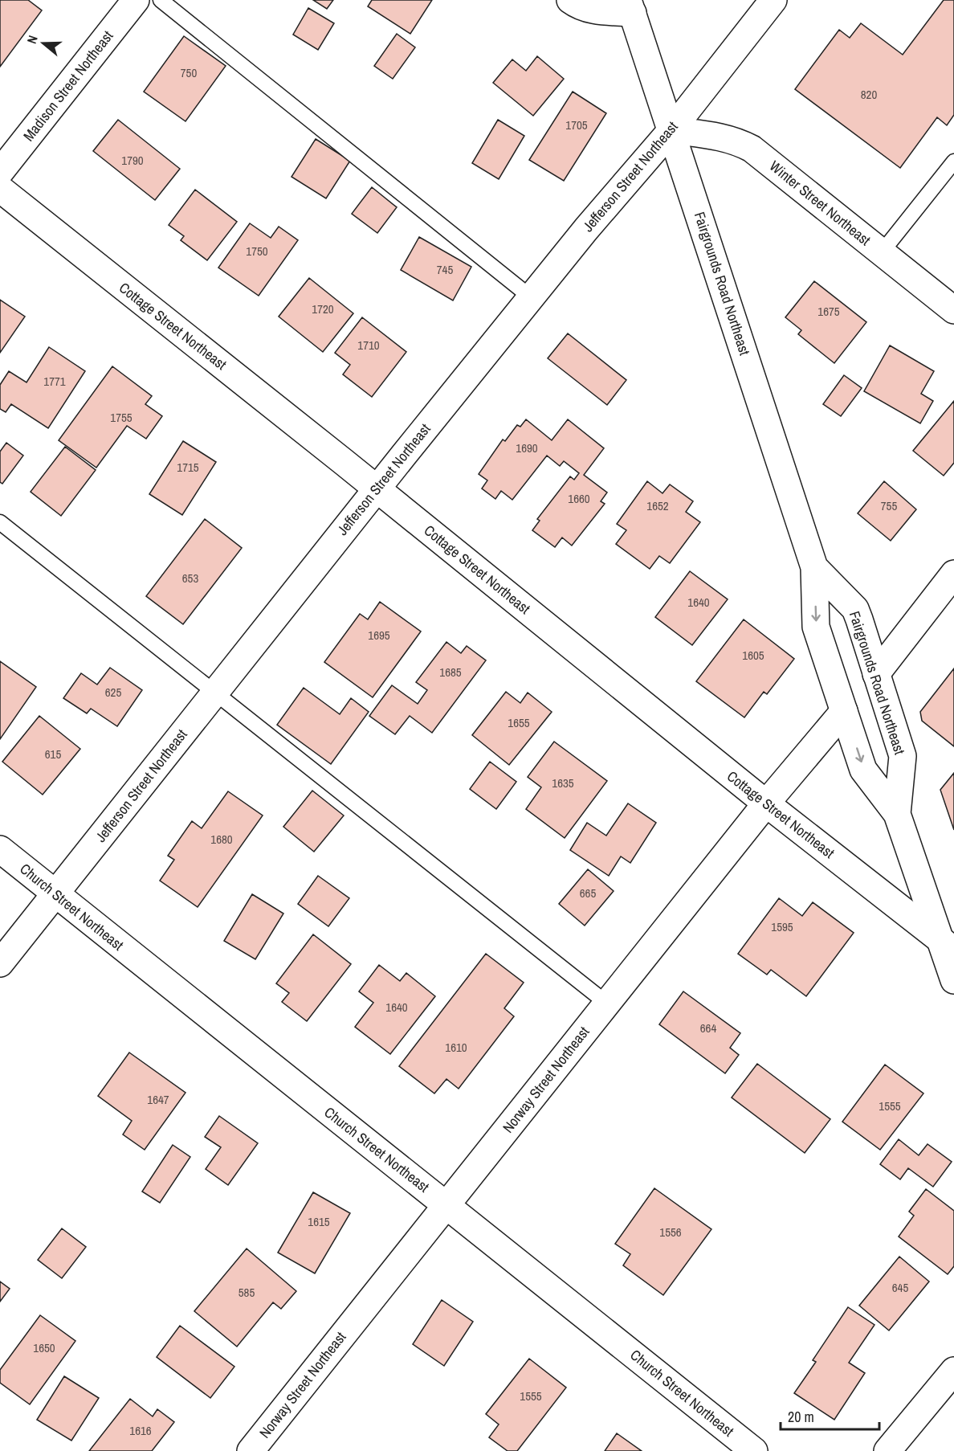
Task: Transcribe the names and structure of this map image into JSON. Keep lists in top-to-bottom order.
{
  "streets": {
    "street": [
      "Madison Street Northeast",
      "Jefferson Street Northeast",
      "Winter Street Northeast",
      "Fairgrounds Road Northeast",
      "Cottage Street Northeast",
      "Church Street Northeast",
      "Norway Street Northeast"
    ]
  },
  "crossings": [
    ["Jefferson Street Northeast", "Winter Street Northeast"],
    ["Jefferson Street Northeast", "Fairgrounds Road Northeast"],
    ["Jefferson Street Northeast", "Cottage Street Northeast"],
    ["Jefferson Street Northeast", "Church Street Northeast"],
    ["Winter Street Northeast", "Fairgrounds Road Northeast"],
    ["Fairgrounds Road Northeast", "Cottage Street Northeast"],
    ["Fairgrounds Road Northeast", "Norway Street Northeast"],
    ["Cottage Street Northeast", "Norway Street Northeast"],
    ["Church Street Northeast", "Norway Street Northeast"]
  ],
  "house_numbers": [
    "750",
    "820",
    "1705",
    "1790",
    "1750",
    "745",
    "1720",
    "1675",
    "1710",
    "1771",
    "1755",
    "1690",
    "1715",
    "1660",
    "1652",
    "755",
    "653",
    "1640",
    "1695",
    "1605",
    "1685",
    "625",
    "1655",
    "615",
    "1635",
    "1680",
    "665",
    "1595",
    "1640",
    "664",
    "1610",
    "1647",
    "1555",
    "1615",
    "1556",
    "645",
    "585",
    "1650",
    "1555",
    "1616"
  ],
  "scale_bar": "20 m",
  "north": "left"
}
